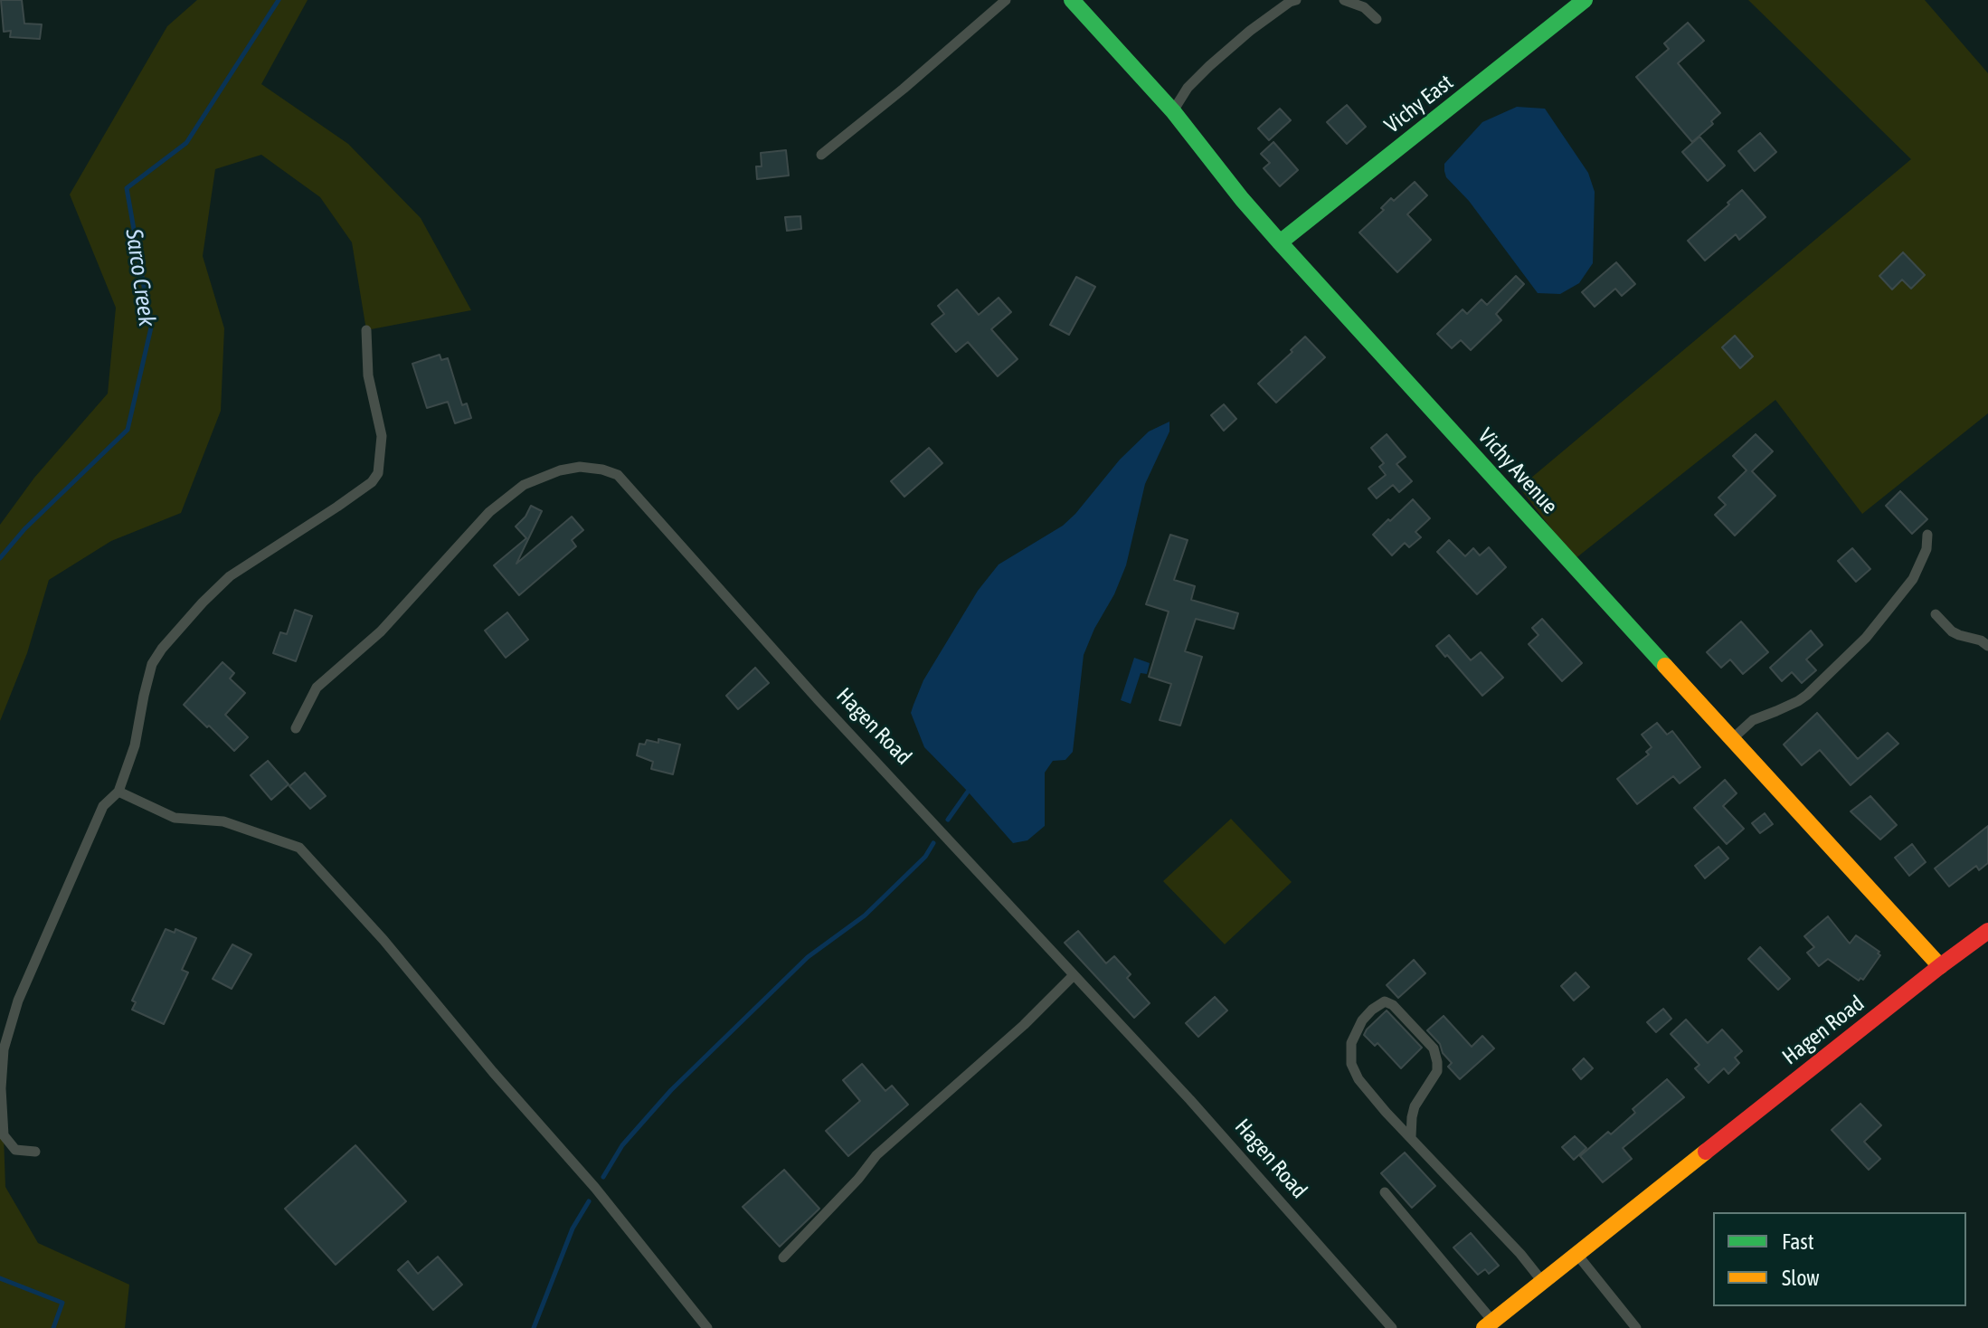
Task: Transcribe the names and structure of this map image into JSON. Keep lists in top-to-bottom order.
{
  "streets": {
    "street": ["Vichy East", "Vichy Avenue", "Hagen Road"]
  },
  "crossings": [
    ["Vichy East", "Vichy Avenue"],
    ["Vichy Avenue", "Hagen Road"]
  ],
  "water": ["Sarco Creek"],
  "legend": ["Fast", "Slow"]
}
